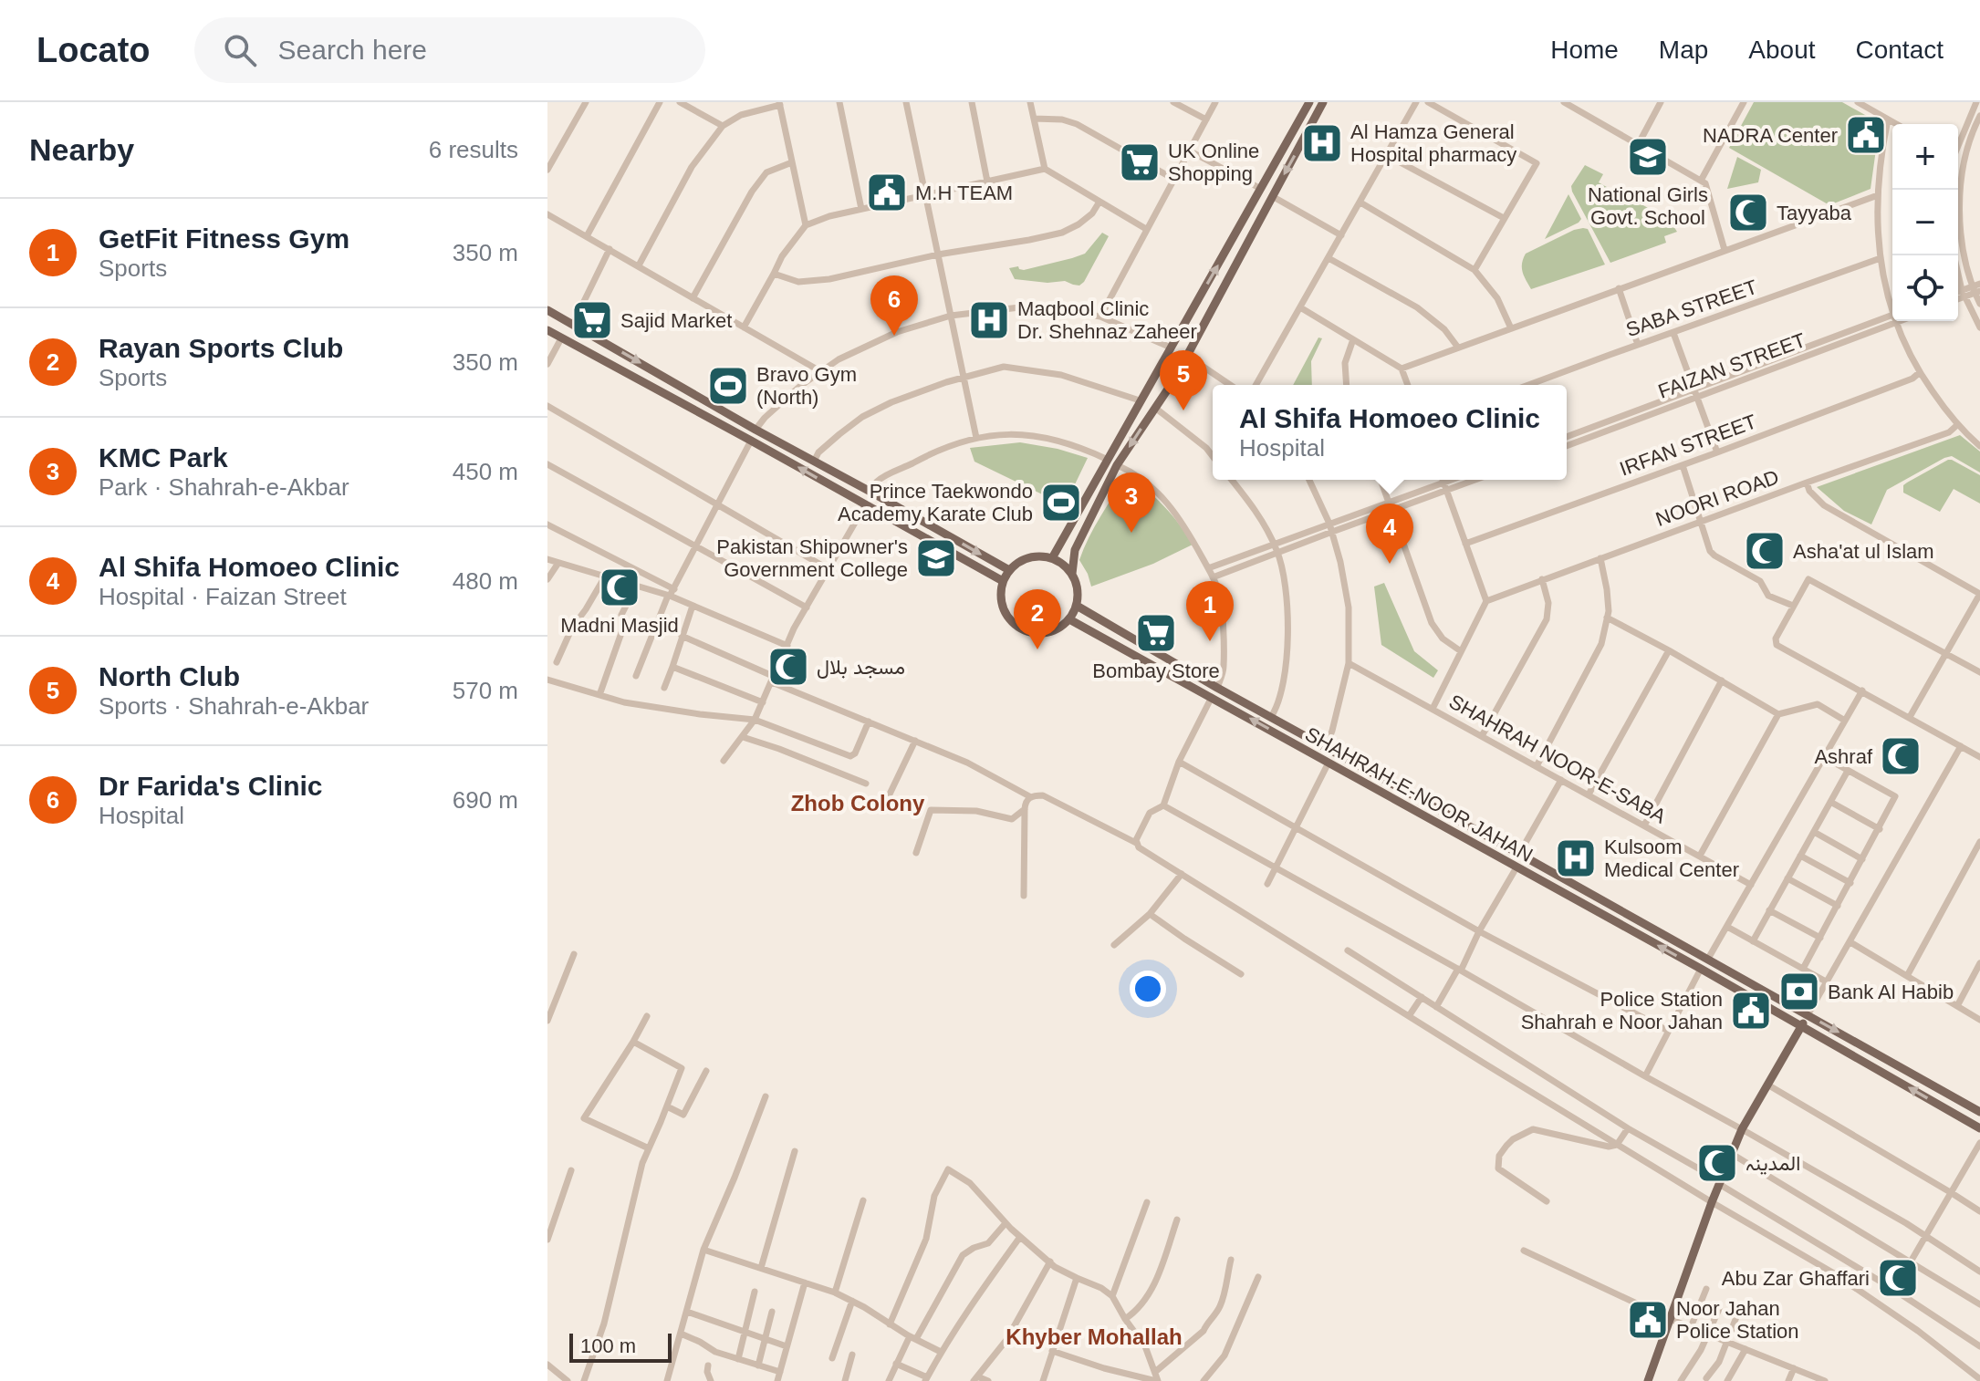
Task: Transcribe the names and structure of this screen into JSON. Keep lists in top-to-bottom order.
{
  "streets": {
    "main road": ["SHAHRAH-E-NOOR JAHAN"],
    "street": [
      "SABA STREET",
      "FAIZAN STREET",
      "IRFAN STREET",
      "NOORI ROAD",
      "SHAHRAH NOOR-E-SABA"
    ]
  },
  "districts": ["Zhob Colony", "Khyber Mohallah"],
  "places": {
    "public building": [
      "NADRA Center",
      "M.H TEAM",
      "Police Station Shahrah e Noor Jahan",
      "Noor Jahan Police Station"
    ],
    "hospital": ["Al Hamza General Hospital pharmacy", "Maqbool Clinic Dr. Shehnaz Zaheer", "Kulsoom Medical Center"],
    "school or university": ["National Girls Govt. School", "Pakistan Shipowner's Government College"],
    "supermarket": ["UK Online Shopping", "Sajid Market", "Bombay Store"],
    "mosque": [
      "Tayyaba",
      "Asha'at ul Islam",
      "Madni Masjid",
      "مسجد بلال",
      "Ashraf",
      "المدینہ",
      "Abu Zar Ghaffari"
    ],
    "sports": ["Bravo Gym (North)", "Prince Taekwondo Academy Karate Club"],
    "bank": ["Bank Al Habib"]
  },
  "scale_bar": "100 m",
  "page": {
    "header": "Locato",
    "search": "Search here",
    "nav": [
      "Home",
      "Map",
      "About",
      "Contact"
    ],
    "heading": ["Nearby", "6 results"],
    "map_buttons": ["+", "−"],
    "list": [
      {
        "mark": "1",
        "name": "GetFit Fitness Gym",
        "note": "Sports",
        "value": "350 m"
      },
      {
        "mark": "2",
        "name": "Rayan Sports Club",
        "note": "Sports",
        "value": "350 m"
      },
      {
        "mark": "3",
        "name": "KMC Park",
        "note": "Park · Shahrah-e-Akbar",
        "value": "450 m"
      },
      {
        "mark": "4",
        "name": "Al Shifa Homoeo Clinic",
        "note": "Hospital · Faizan Street",
        "value": "480 m"
      },
      {
        "mark": "5",
        "name": "North Club",
        "note": "Sports · Shahrah-e-Akbar",
        "value": "570 m"
      },
      {
        "mark": "6",
        "name": "Dr Farida's Clinic",
        "note": "Hospital",
        "value": "690 m"
      }
    ],
    "pins": [
      "6",
      "5",
      "3",
      "4",
      "1",
      "2"
    ],
    "popup": ["Al Shifa Homoeo Clinic", "Hospital"],
    "scale": "100 m"
  }
}
